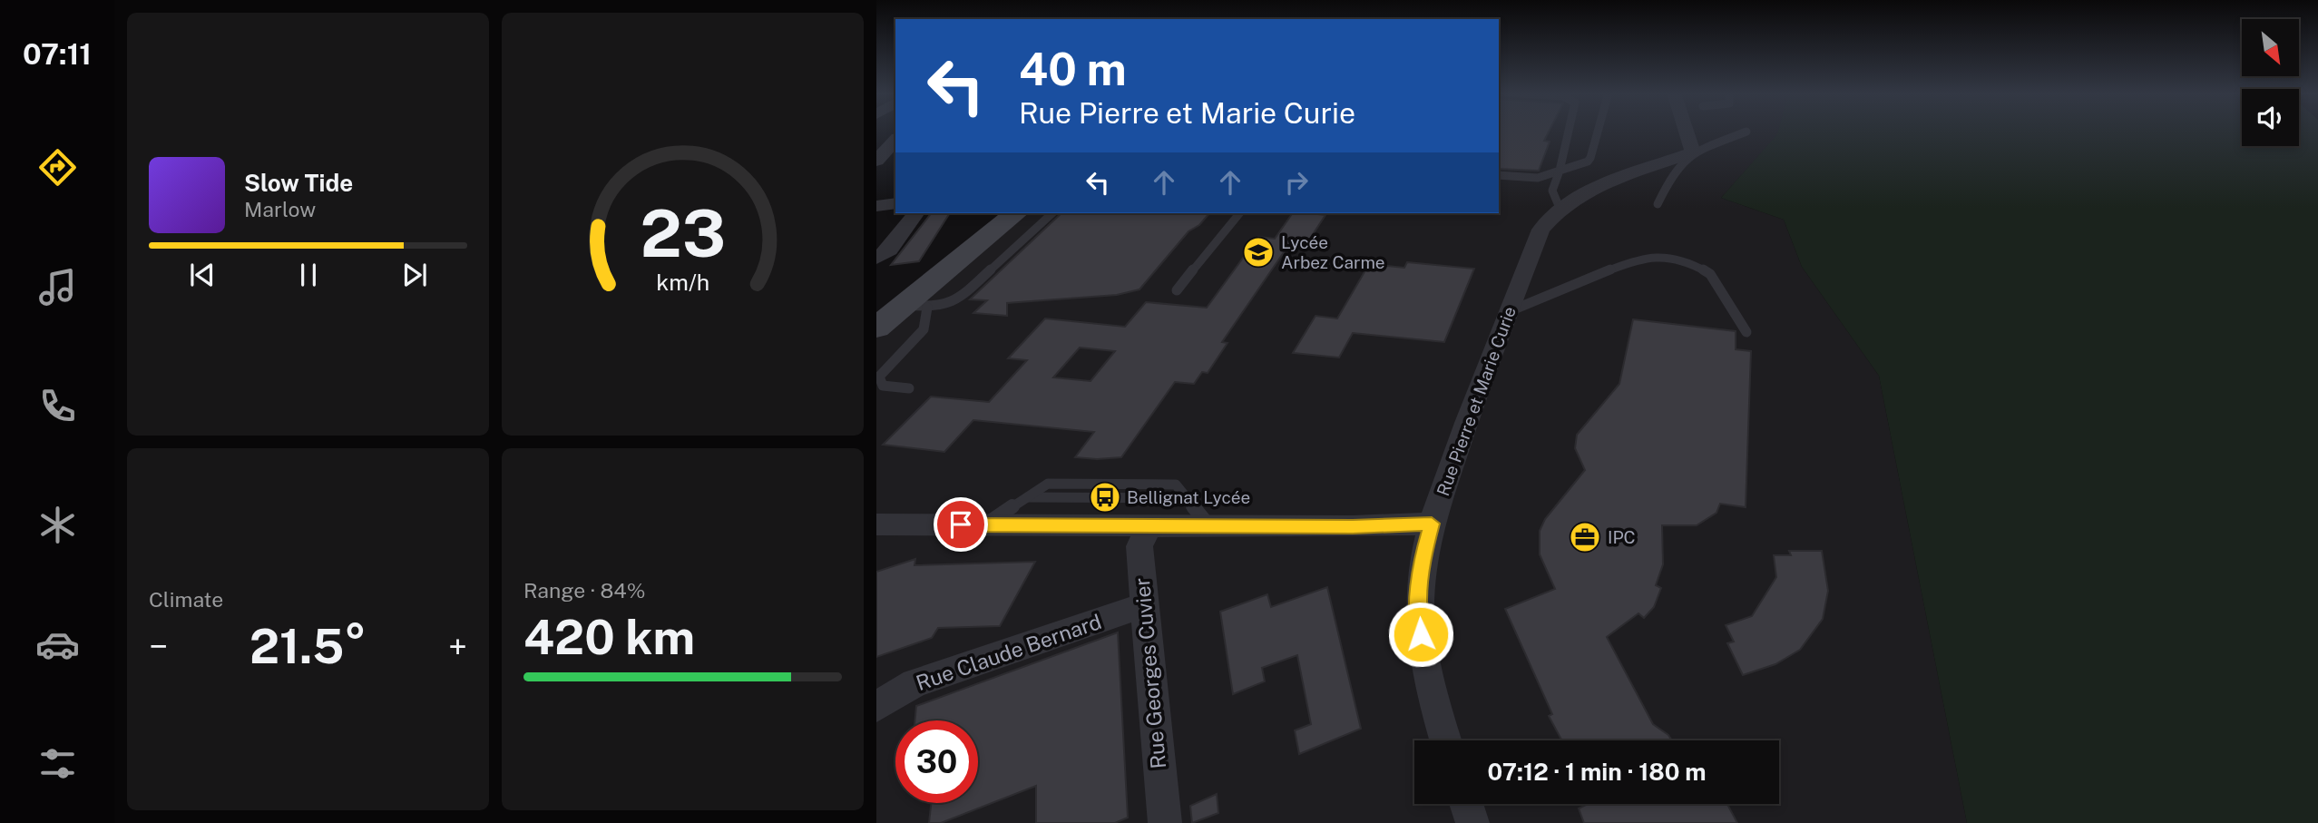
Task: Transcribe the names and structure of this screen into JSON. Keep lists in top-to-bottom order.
{
  "streets": {
    "street": ["Rue Pierre et Marie Curie", "Rue Claude Bernard", "Rue Georges Cuvier"]
  },
  "crossings": [
    ["Rue Claude Bernard", "Rue Georges Cuvier"]
  ],
  "places": {
    "school or university": ["Lycée Arbez Carme"],
    "bus stop": ["Bellignat Lycée"],
    "office": ["IPC"]
  },
  "north": "bottom right",
  "page": {
    "tabs": "07:11",
    "turn": ["40 m", "Rue Pierre et Marie Curie"],
    "song": ["Slow Tide", "Marlow"],
    "tile": [
      "Climate",
      ["Range · 84%", "420 km"]
    ],
    "heat": ["−", "21.5°", "+"],
    "limit": "30",
    "trip": "07:12 · 1 min · 180 m",
    "gauge": ["23", "km/h"]
  }
}
